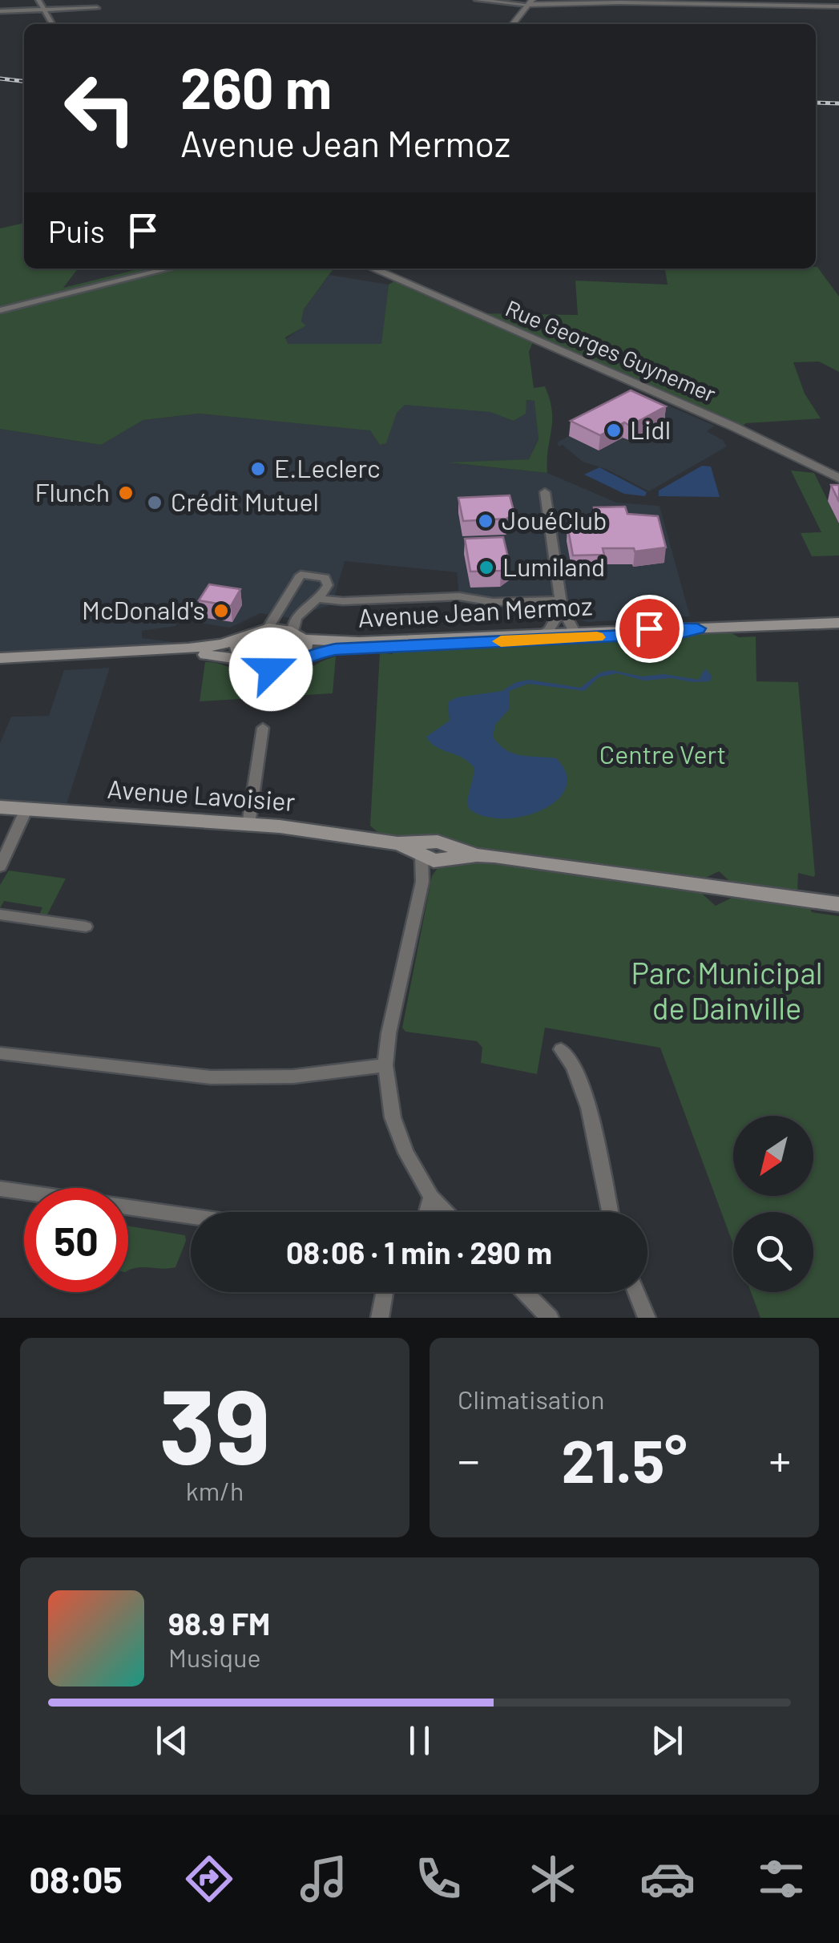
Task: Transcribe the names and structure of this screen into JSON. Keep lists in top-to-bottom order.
{
  "streets": {
    "main road": ["Avenue Jean Mermoz", "Avenue Lavoisier"],
    "street": ["Rue Georges Guynemer"]
  },
  "parks": ["Centre Vert", "Parc Municipal de Dainville"],
  "places": [
    "Lidl",
    "E.Leclerc",
    "Flunch",
    "Crédit Mutuel",
    "JouéClub",
    "Lumiland",
    "McDonald's"
  ],
  "north": "bottom left",
  "page": {
    "turn": ["260 m", "Avenue Jean Mermoz"],
    "then": "Puis",
    "limit": "50",
    "trip": "08:06 · 1 min · 290 m",
    "tile": [
      ["39", "km/h"],
      "Climatisation"
    ],
    "heat": ["−", "21.5°", "+"],
    "song": ["98.9 FM", "Musique"],
    "tabs": "08:05"
  }
}
